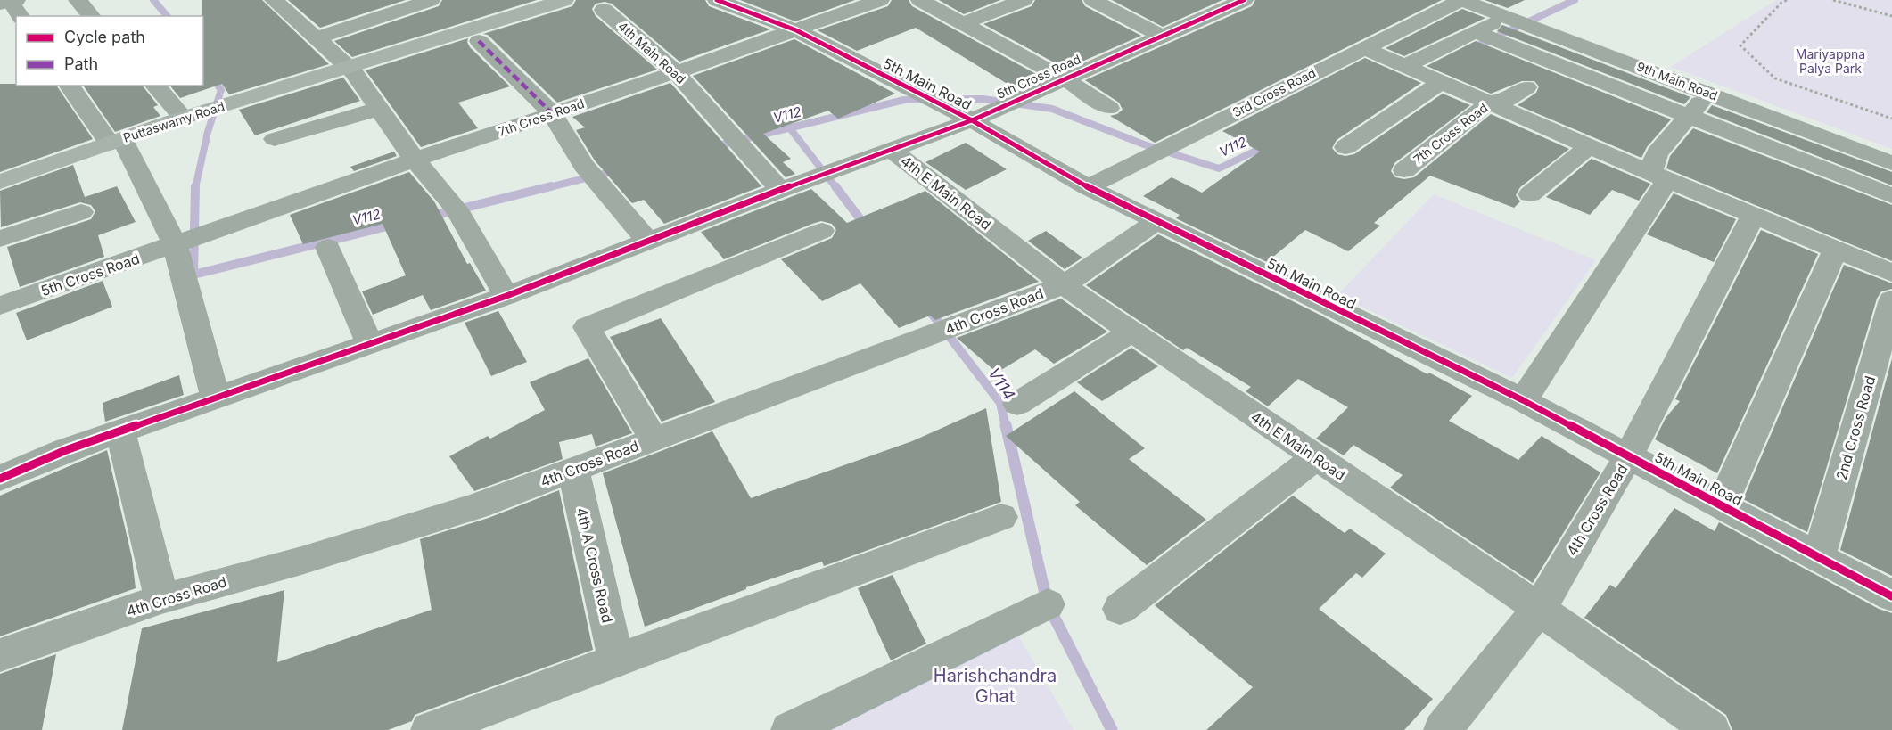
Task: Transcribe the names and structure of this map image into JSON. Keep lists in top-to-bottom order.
{
  "streets": {
    "main road": ["Puttaswamy Road"],
    "street": [
      "4th Main Road",
      "5th Cross Road",
      "9th Main Road",
      "5th Main Road",
      "3rd Cross Road",
      "7th Cross Road",
      "4th E Main Road",
      "4th Cross Road",
      "2nd Cross Road",
      "4th A Cross Road"
    ]
  },
  "crossings": [
    ["4th Main Road", "5th Cross Road"],
    ["4th Main Road", "7th Cross Road"],
    ["5th Cross Road", "5th Main Road"],
    ["5th Cross Road", "7th Cross Road"],
    ["5th Cross Road", "4th E Main Road"],
    ["9th Main Road", "3rd Cross Road"],
    ["5th Main Road", "3rd Cross Road"],
    ["5th Main Road", "7th Cross Road"],
    ["5th Main Road", "4th Cross Road"],
    ["5th Main Road", "2nd Cross Road"],
    ["4th E Main Road", "4th Cross Road"],
    ["4th Cross Road", "4th A Cross Road"]
  ],
  "water": ["V112", "V114"],
  "parks": ["Mariyappna Palya Park", "Harishchandra Ghat"],
  "legend": ["Cycle path", "Path"]
}
